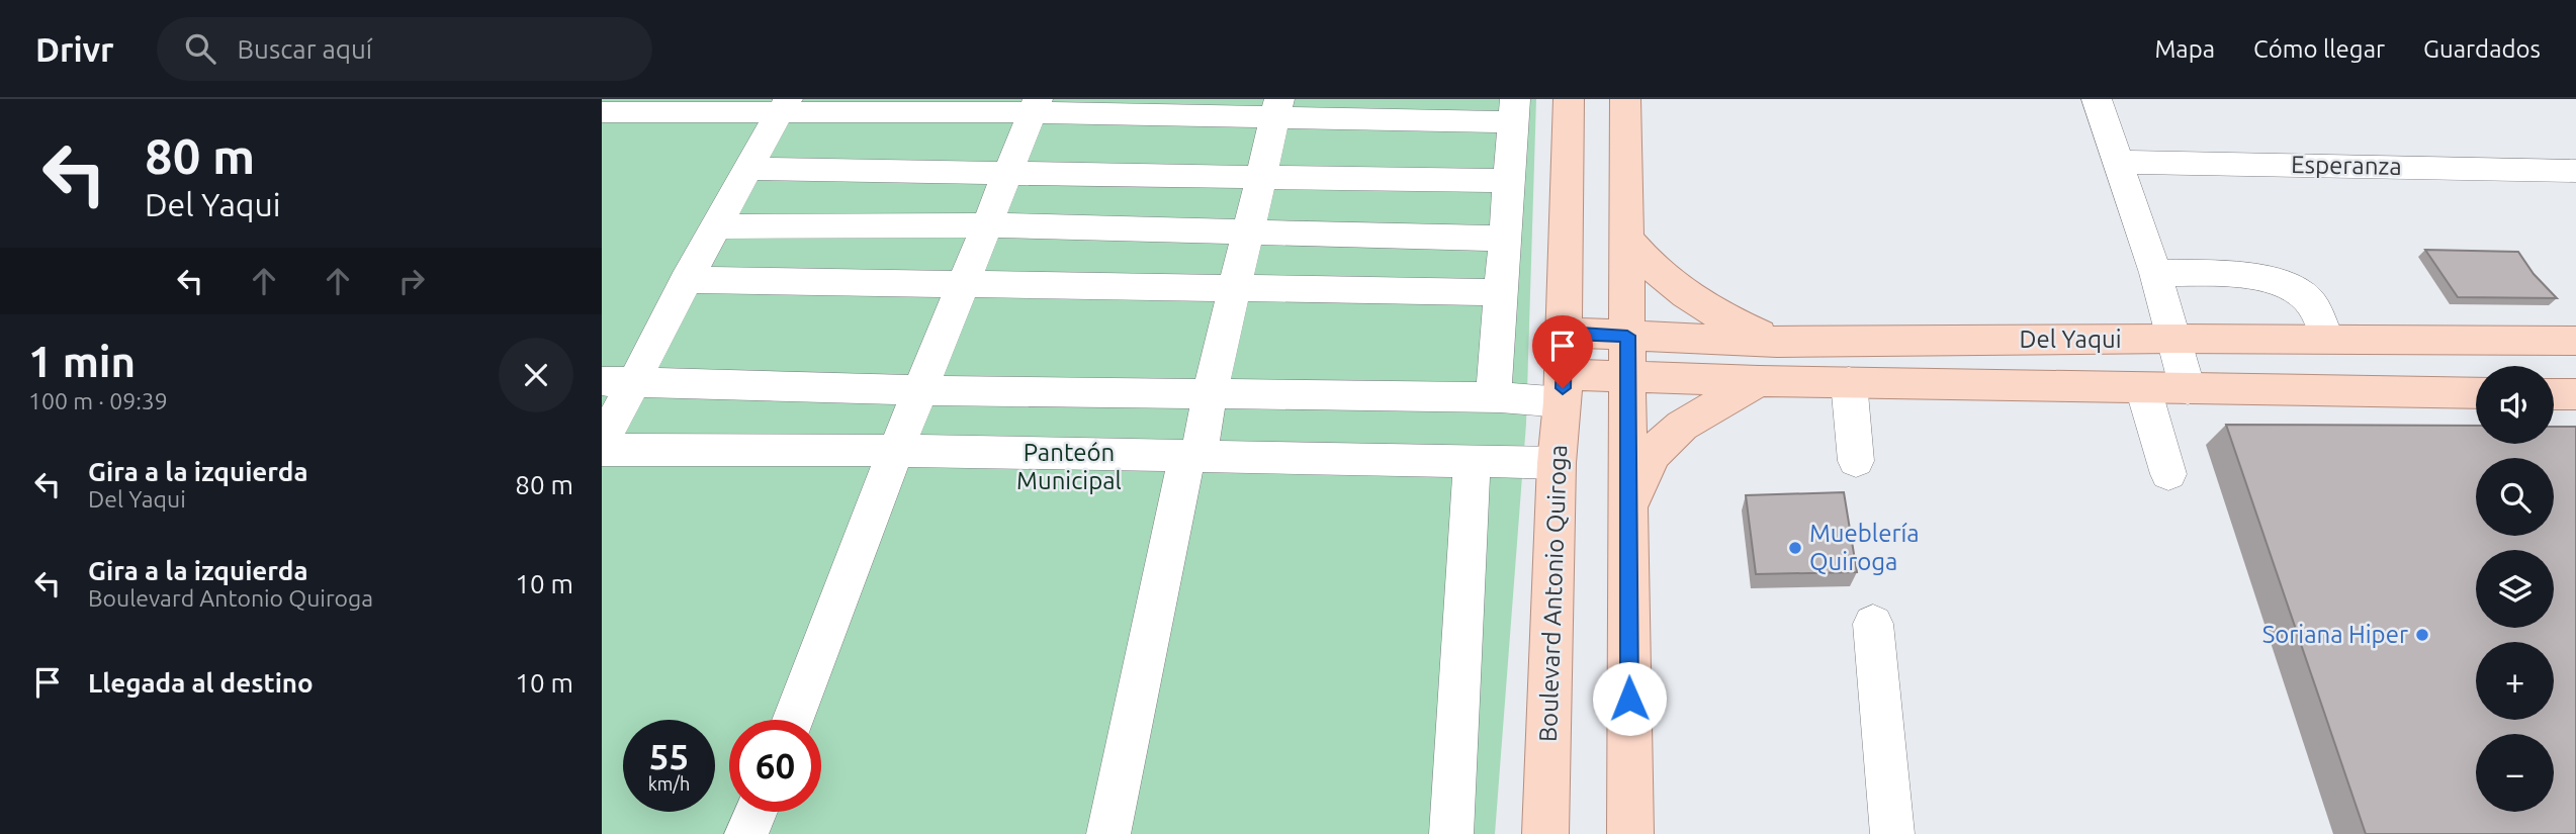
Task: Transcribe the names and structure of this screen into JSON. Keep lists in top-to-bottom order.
{
  "streets": {
    "main road": ["Del Yaqui", "Boulevard Antonio Quiroga"],
    "street": ["Esperanza"]
  },
  "crossings": [
    ["Del Yaqui", "Boulevard Antonio Quiroga"]
  ],
  "parks": ["Panteón Municipal"],
  "places": ["Mueblería Quiroga", "Soriana Hiper"],
  "page": {
    "header": "Drivr",
    "search": "Buscar aquí",
    "nav": ["Mapa", "Cómo llegar", "Guardados"],
    "turn": ["80 m", "Del Yaqui"],
    "heading": ["1 min", "100 m · 09:39"],
    "map_buttons": ["+", "−"],
    "list": [
      {
        "name": "Gira a la izquierda",
        "note": "Del Yaqui",
        "value": "80 m"
      },
      {
        "name": "Gira a la izquierda",
        "note": "Boulevard Antonio Quiroga",
        "value": "10 m"
      },
      {
        "name": "Llegada al destino",
        "value": "10 m"
      }
    ],
    "speed": "55 km/h",
    "limit": "60"
  }
}
